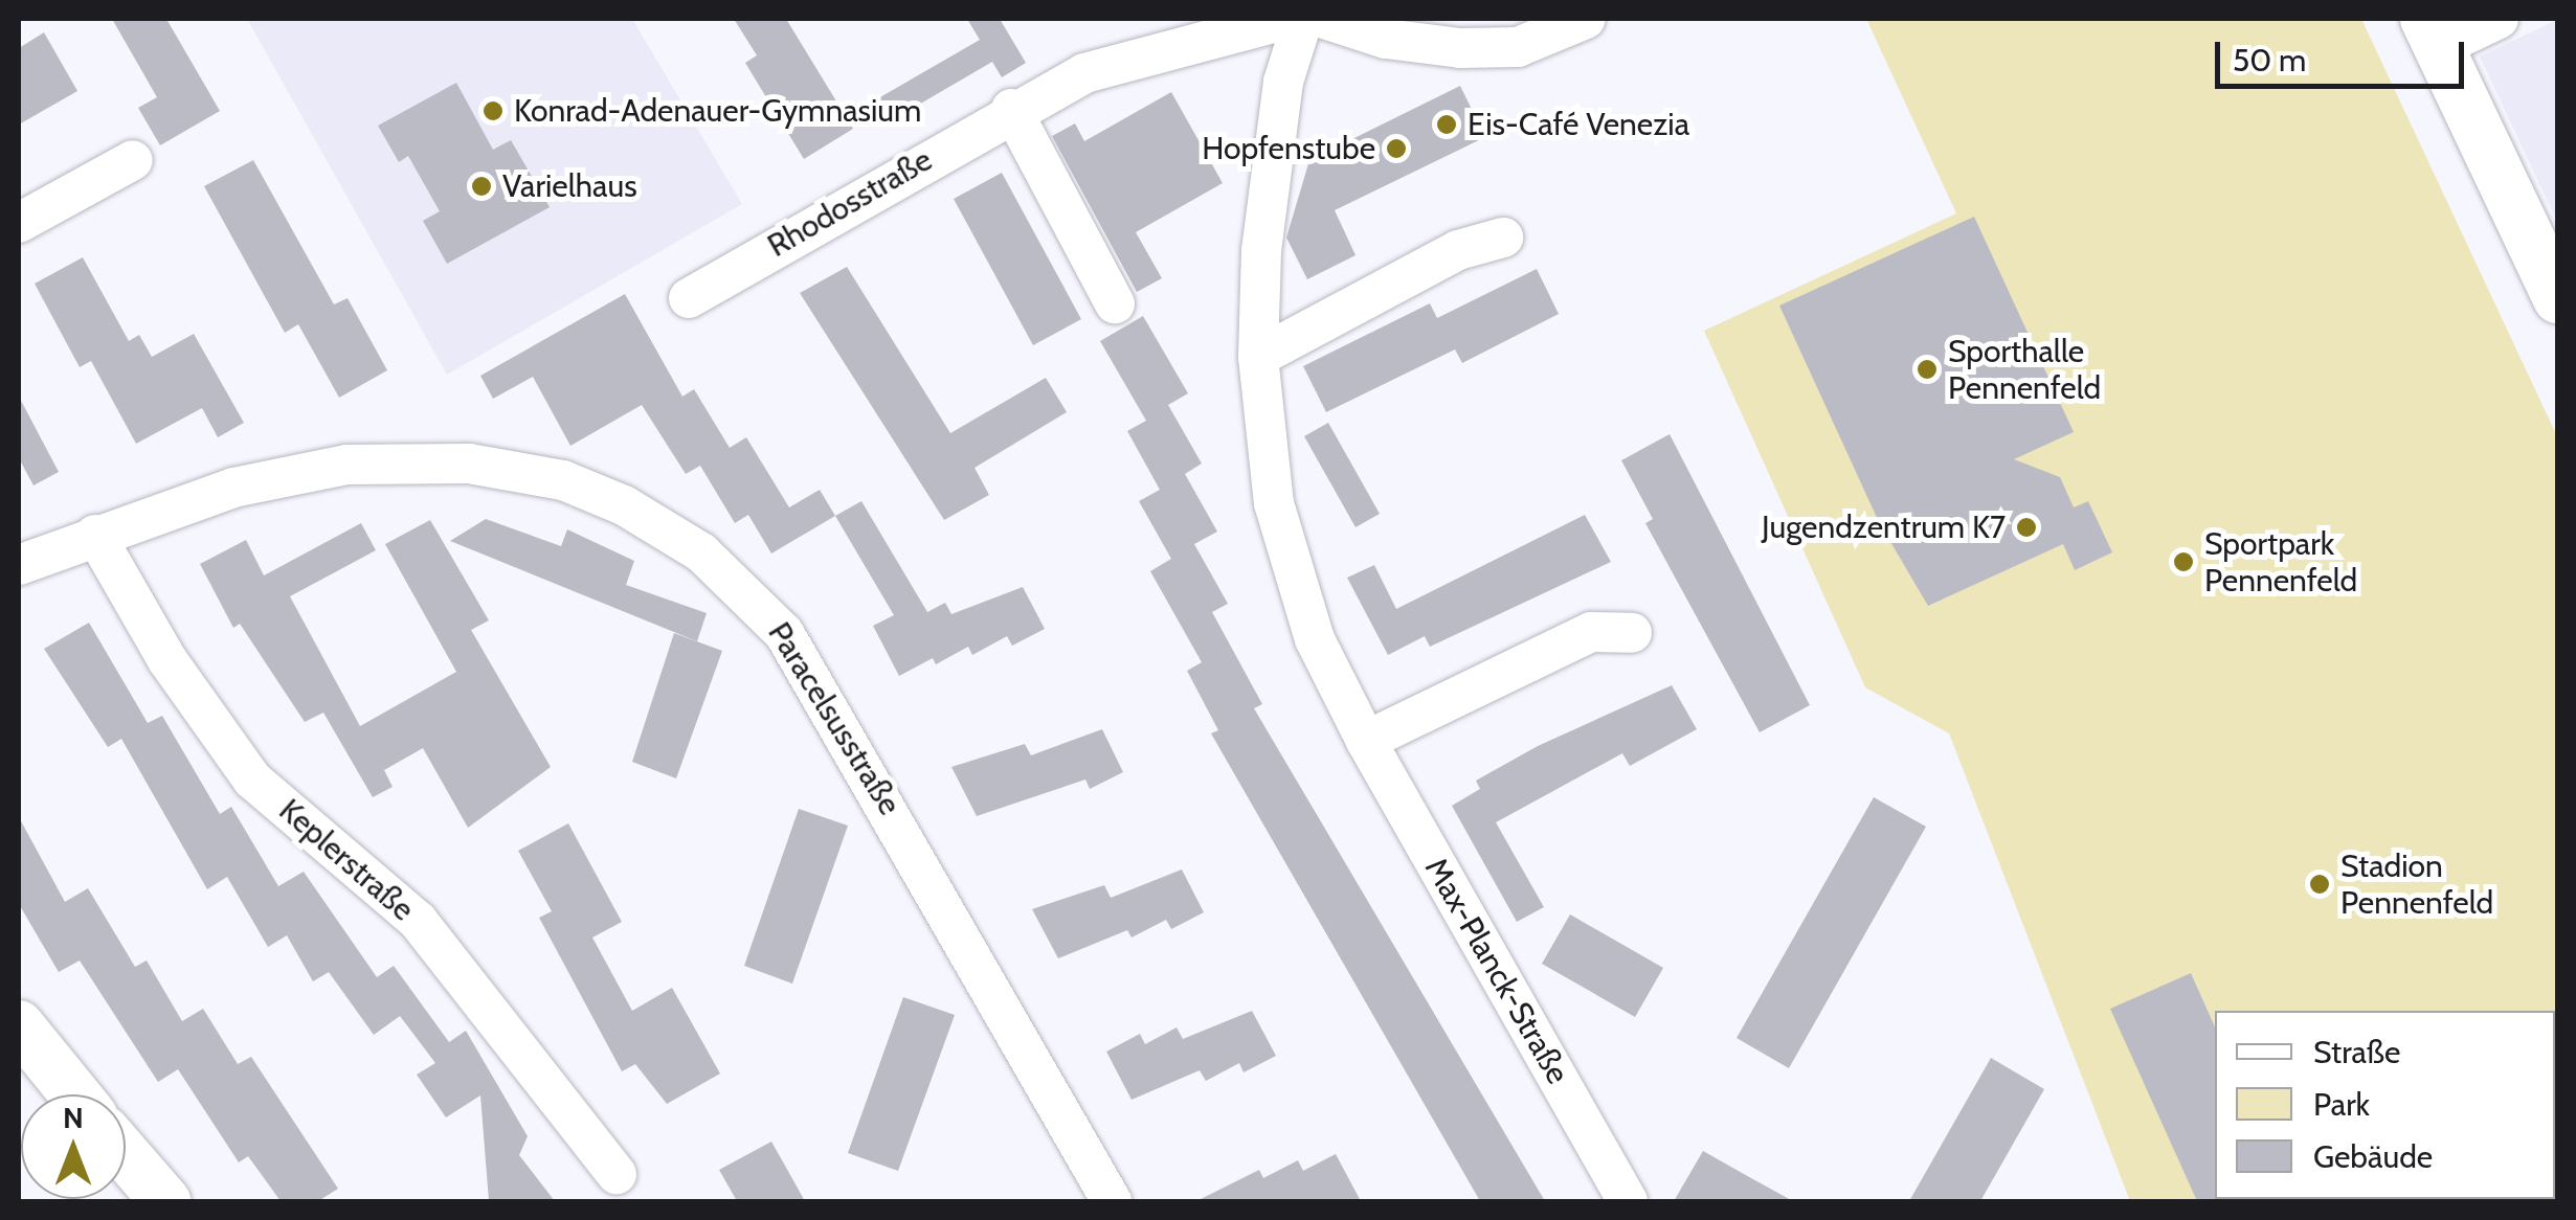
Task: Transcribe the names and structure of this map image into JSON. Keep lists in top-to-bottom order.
{
  "streets": {
    "street": [
      "Rhodosstraße",
      "Paracelsusstraße",
      "Keplerstraße",
      "Max-Planck-Straße"
    ]
  },
  "crossings": [
    ["Paracelsusstraße", "Keplerstraße"]
  ],
  "places": [
    "Konrad-Adenauer-Gymnasium",
    "Eis-Café Venezia",
    "Hopfenstube",
    "Varielhaus",
    "Sporthalle Pennenfeld",
    "Jugendzentrum K7",
    "Sportpark Pennenfeld",
    "Stadion Pennenfeld"
  ],
  "legend": ["Straße", "Park", "Gebäude"],
  "scale_bar": "50 m",
  "north": "top"
}
